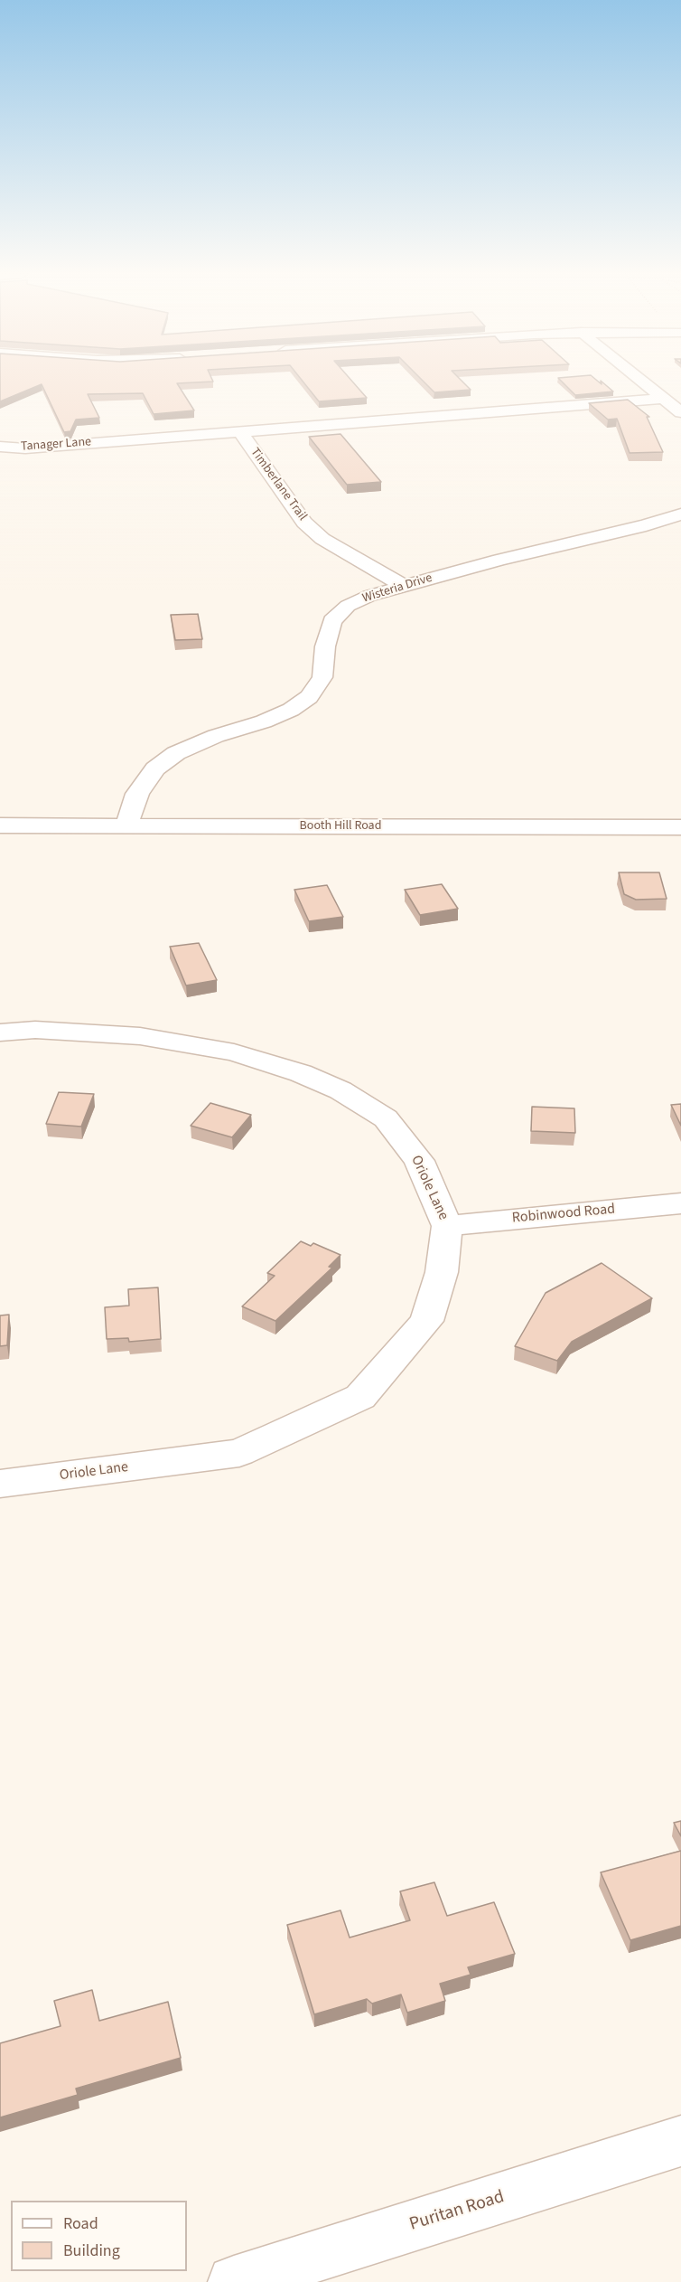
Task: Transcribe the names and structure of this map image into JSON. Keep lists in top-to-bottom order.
{
  "streets": {
    "street": [
      "Tanager Lane",
      "Timberlane Trail",
      "Wisteria Drive",
      "Booth Hill Road",
      "Oriole Lane",
      "Robinwood Road",
      "Puritan Road"
    ]
  },
  "crossings": [
    ["Tanager Lane", "Timberlane Trail"],
    ["Timberlane Trail", "Wisteria Drive"],
    ["Wisteria Drive", "Booth Hill Road"],
    ["Oriole Lane", "Robinwood Road"]
  ],
  "legend": ["Road", "Building"]
}
